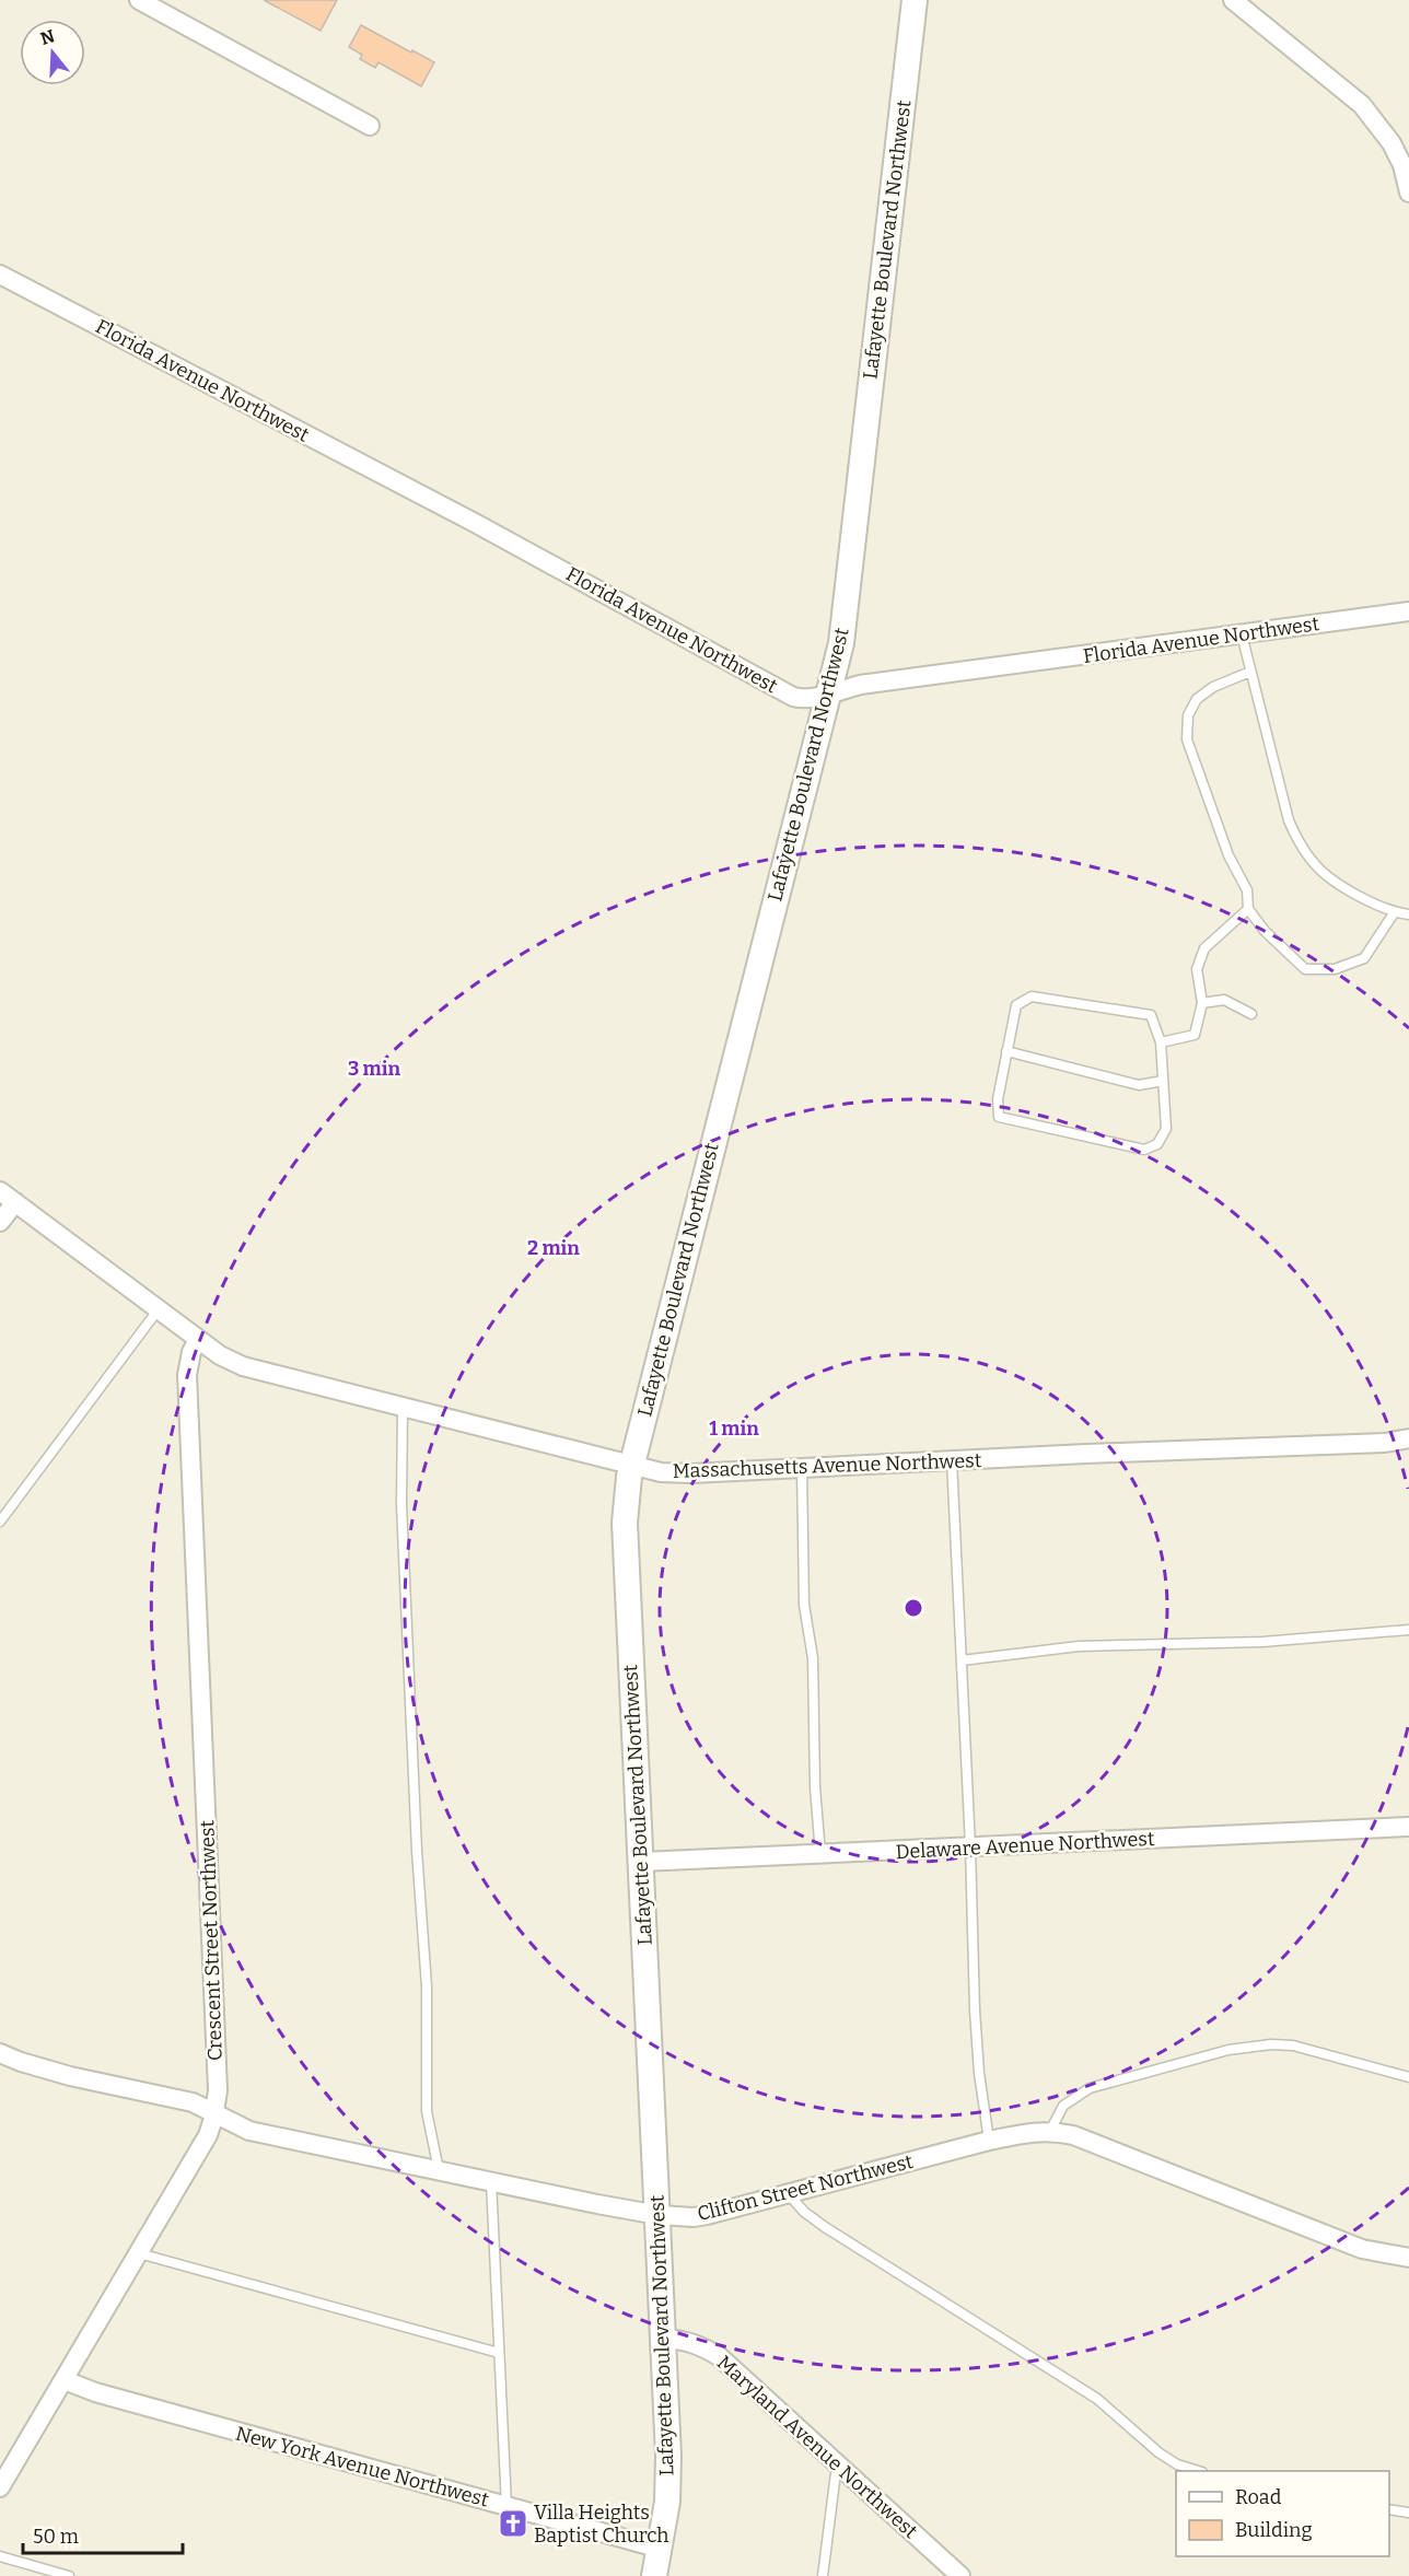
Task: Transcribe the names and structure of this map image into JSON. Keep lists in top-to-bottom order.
{
  "streets": {
    "main road": ["Lafayette Boulevard Northwest"],
    "street": [
      "Florida Avenue Northwest",
      "Massachusetts Avenue Northwest",
      "Delaware Avenue Northwest",
      "Crescent Street Northwest",
      "Clifton Street Northwest",
      "Maryland Avenue Northwest",
      "New York Avenue Northwest"
    ]
  },
  "crossings": [
    ["Lafayette Boulevard Northwest", "Florida Avenue Northwest"],
    ["Lafayette Boulevard Northwest", "Massachusetts Avenue Northwest"],
    ["Lafayette Boulevard Northwest", "Delaware Avenue Northwest"],
    ["Lafayette Boulevard Northwest", "Clifton Street Northwest"],
    ["Lafayette Boulevard Northwest", "Maryland Avenue Northwest"],
    ["Lafayette Boulevard Northwest", "New York Avenue Northwest"],
    ["Massachusetts Avenue Northwest", "Crescent Street Northwest"],
    ["Crescent Street Northwest", "Clifton Street Northwest"],
    ["Crescent Street Northwest", "New York Avenue Northwest"]
  ],
  "places": {
    "church": ["Villa Heights Baptist Church"]
  },
  "legend": ["Road", "Building"],
  "scale_bar": "50 m",
  "north": "top",
  "rings": ["3 min", "2 min", "1 min"]
}
